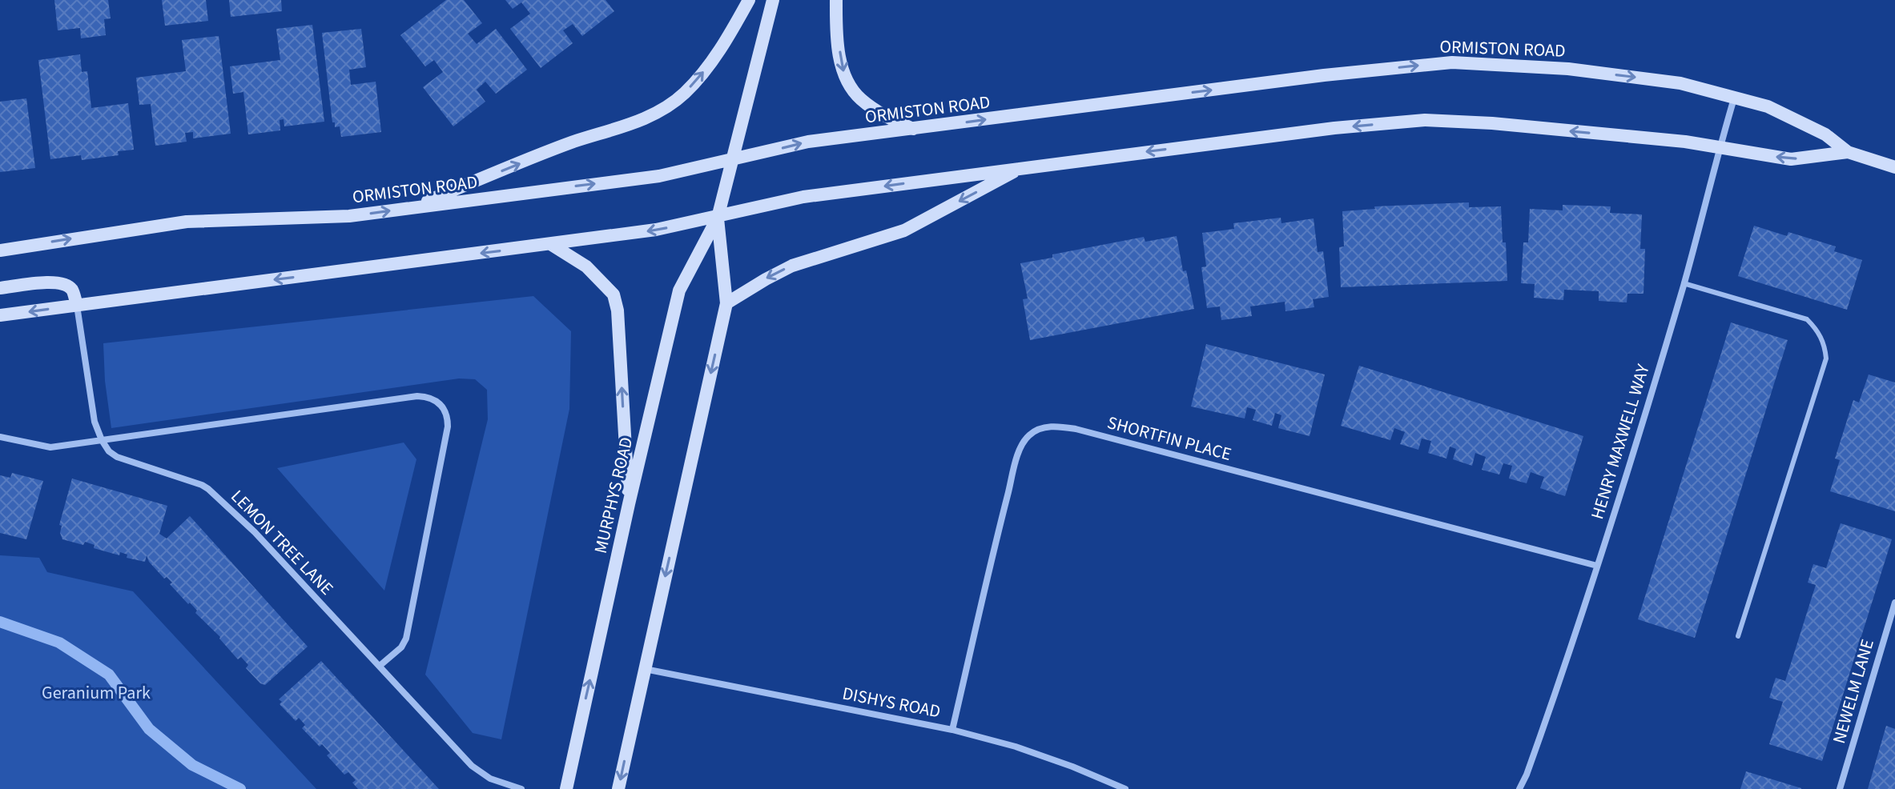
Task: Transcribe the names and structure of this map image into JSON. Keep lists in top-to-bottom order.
{
  "streets": {
    "main road": ["ORMISTON ROAD", "MURPHYS ROAD"],
    "street": [
      "SHORTFIN PLACE",
      "HENRY MAXWELL WAY",
      "LEMON TREE LANE",
      "NEWELM LANE",
      "DISHYS ROAD"
    ]
  },
  "crossings": [
    ["ORMISTON ROAD", "HENRY MAXWELL WAY"],
    ["ORMISTON ROAD", "MURPHYS ROAD"],
    ["SHORTFIN PLACE", "HENRY MAXWELL WAY"],
    ["SHORTFIN PLACE", "DISHYS ROAD"],
    ["MURPHYS ROAD", "DISHYS ROAD"]
  ],
  "parks": ["Geranium Park"]
}
